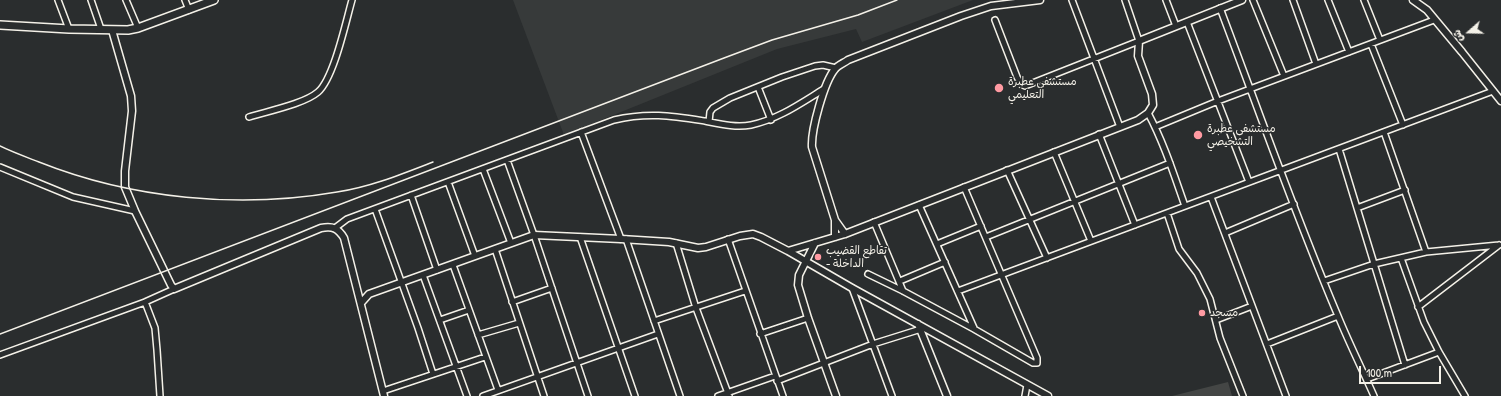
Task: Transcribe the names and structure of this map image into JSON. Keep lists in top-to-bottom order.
{
  "places": [
    "مستشفى عطبرة التعليمي",
    "مستشفى عطبرة التشخيصي",
    "تقاطع القضيب - الداخلة",
    "مسجد"
  ],
  "scale_bar": "100 m",
  "north": "left"
}
